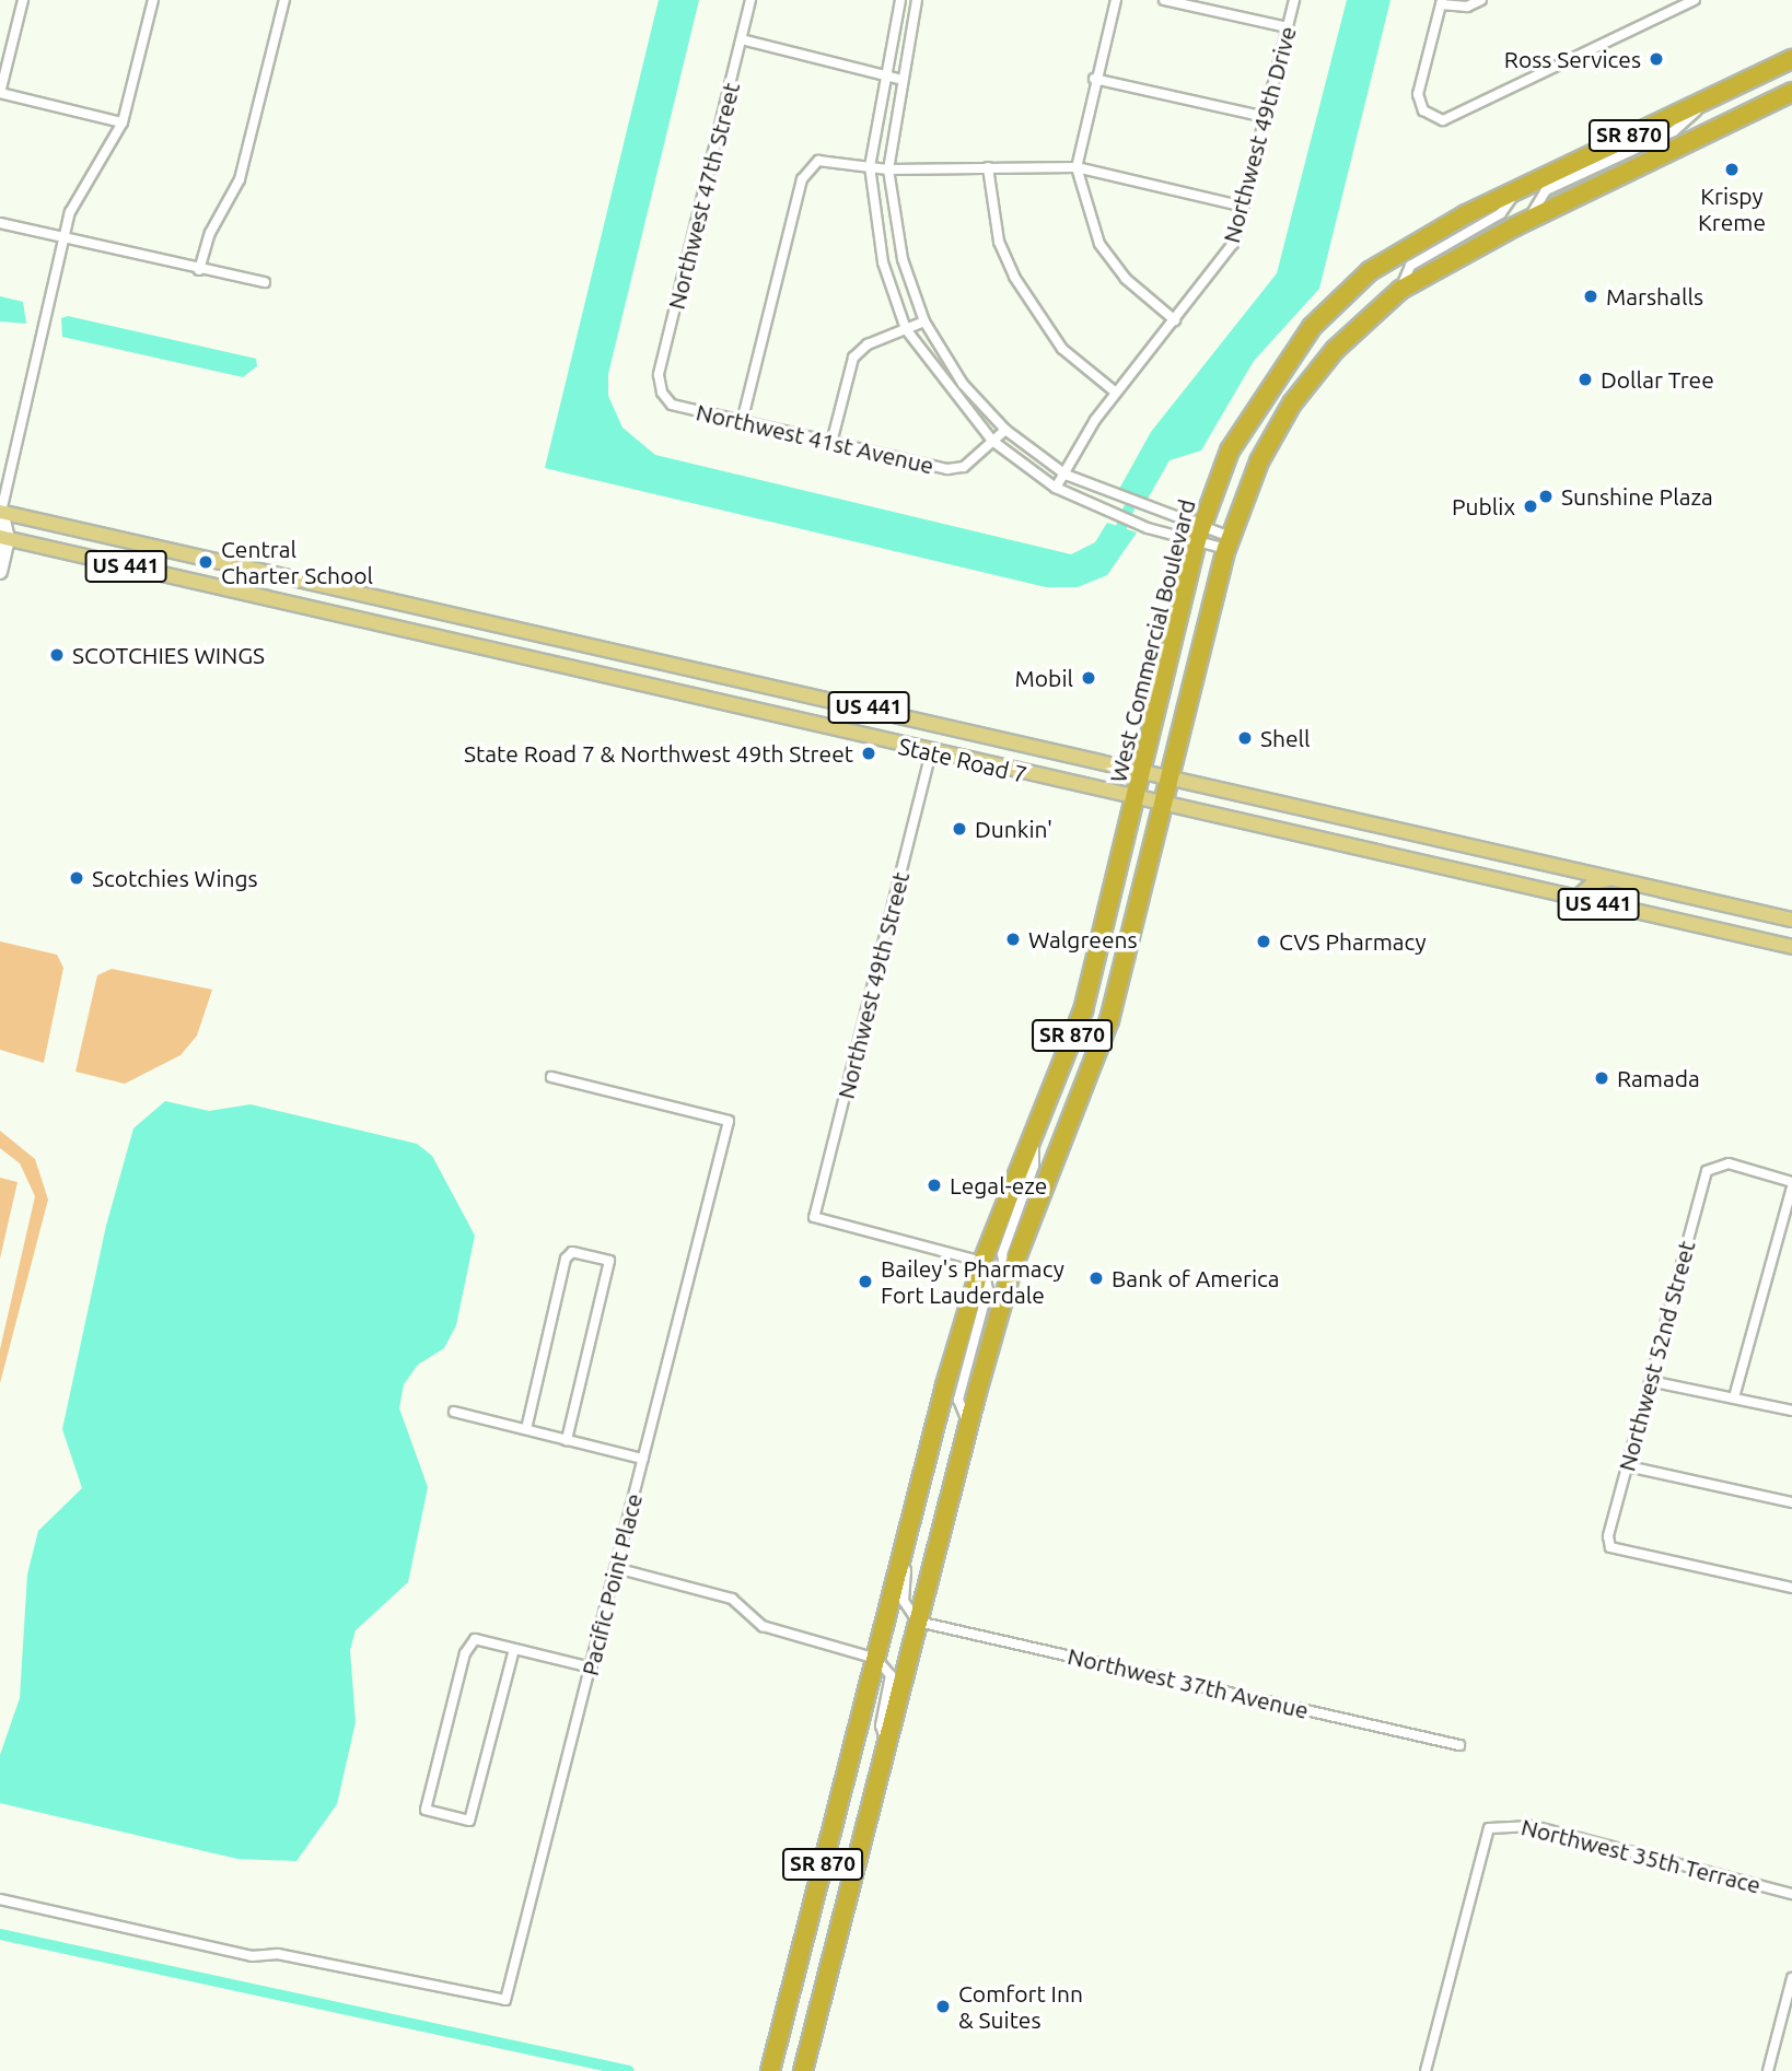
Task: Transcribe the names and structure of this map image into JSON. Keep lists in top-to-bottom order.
{
  "streets": {
    "highway": ["SR 870", "West Commercial Boulevard"],
    "main road": ["US 441", "State Road 7"],
    "street": [
      "Northwest 49th Drive",
      "Northwest 47th Street",
      "Northwest 41st Avenue",
      "Northwest 49th Street",
      "Northwest 52nd Street",
      "Pacific Point Place",
      "Northwest 37th Avenue",
      "Northwest 35th Terrace"
    ]
  },
  "crossings": [
    ["Northwest 47th Street", "Northwest 41st Avenue"],
    ["West Commercial Boulevard", "State Road 7"],
    ["West Commercial Boulevard", "Northwest 49th Street"],
    ["West Commercial Boulevard", "Northwest 37th Avenue"],
    ["State Road 7", "Northwest 49th Street"]
  ],
  "places": [
    "Ross Services",
    "Krispy Kreme",
    "Marshalls",
    "Dollar Tree",
    "Sunshine Plaza",
    "Publix",
    "Central Charter School",
    "SCOTCHIES WINGS",
    "Mobil",
    "Shell",
    "State Road 7 & Northwest 49th Street",
    "Dunkin'",
    "Scotchies Wings",
    "Walgreens",
    "CVS Pharmacy",
    "Ramada",
    "Legal-eze",
    "Bank of America",
    "Bailey's Pharmacy Fort Lauderdale",
    "Comfort Inn & Suites"
  ]
}
